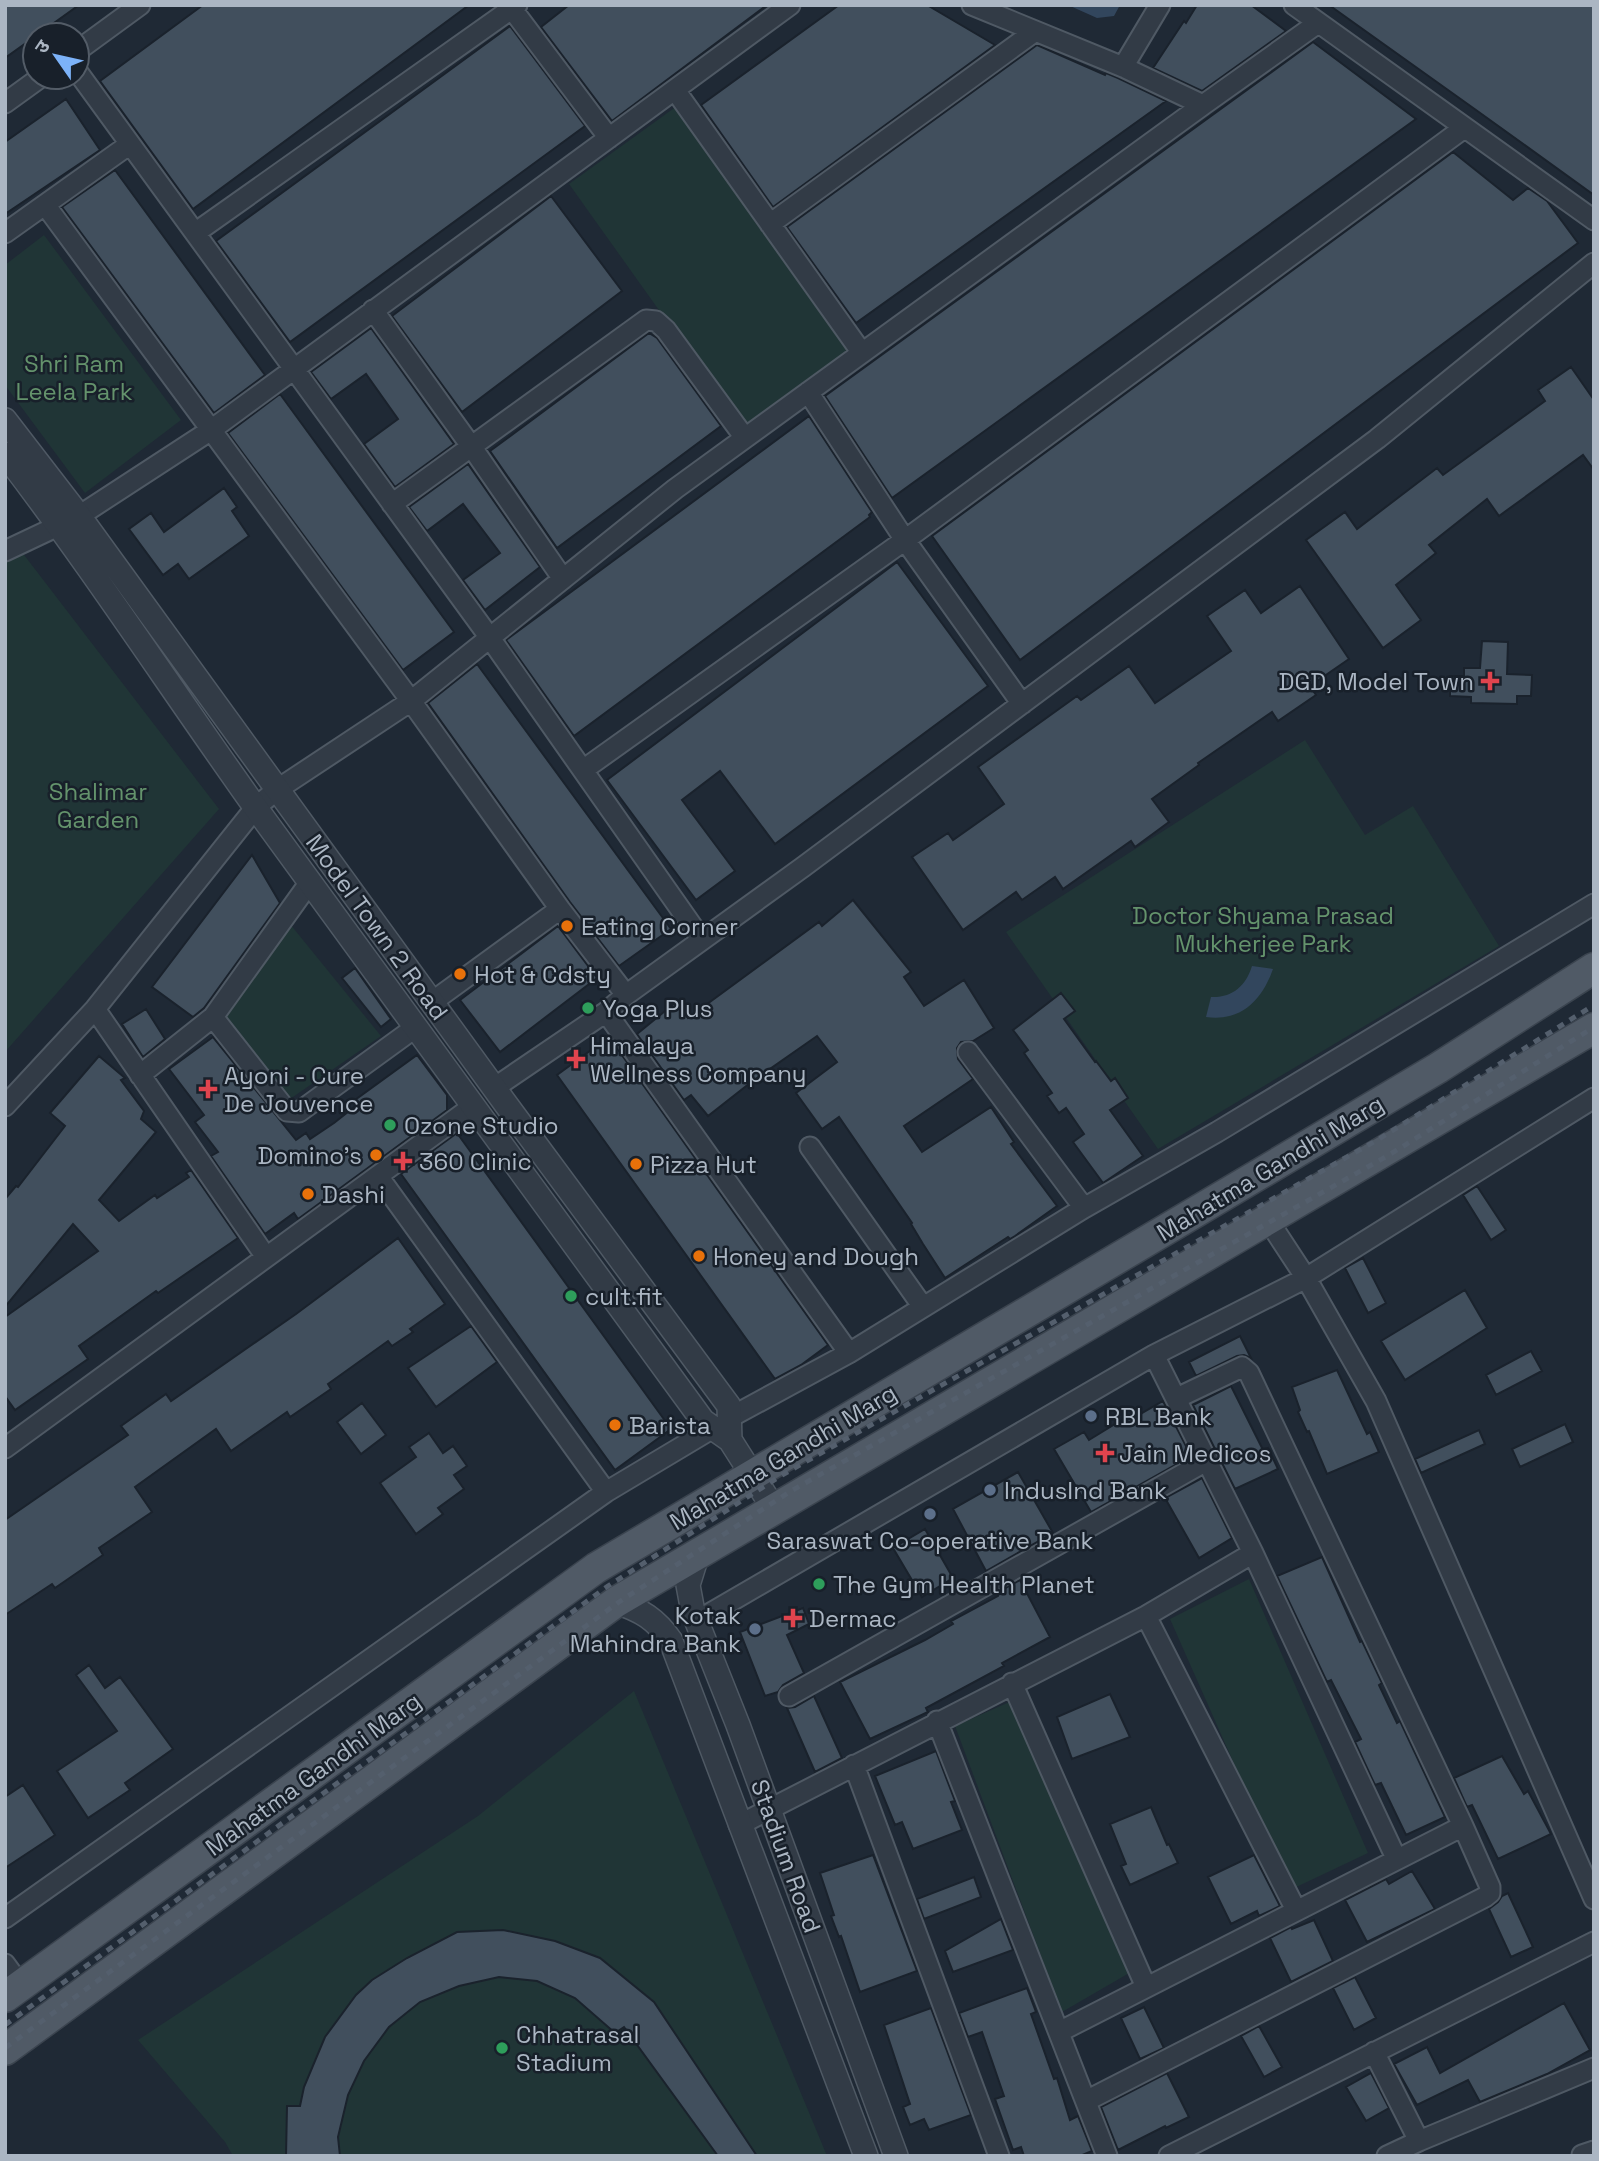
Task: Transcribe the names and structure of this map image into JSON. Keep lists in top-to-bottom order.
{
  "streets": {
    "main road": ["Mahatma Gandhi Marg"],
    "street": ["Model Town 2 Road", "Stadium Road"]
  },
  "crossings": [
    ["Mahatma Gandhi Marg", "Stadium Road"]
  ],
  "parks": ["Shri Ram Leela Park", "Shalimar Garden", "Doctor Shyama Prasad Mukherjee Park"],
  "places": {
    "health": [
      "DGD, Model Town",
      "Himalaya Wellness Company",
      "Ayoni - Cure De Jouvence",
      "360 Clinic",
      "Jain Medicos",
      "Dermac"
    ],
    "other": [
      "Eating Corner",
      "Hot & Cdsty",
      "Yoga Plus",
      "Ozone Studio",
      "Domino's",
      "Pizza Hut",
      "Dashi",
      "Honey and Dough",
      "cult.fit",
      "RBL Bank",
      "Barista",
      "IndusInd Bank",
      "Saraswat Co-operative Bank",
      "The Gym Health Planet",
      "Kotak Mahindra Bank",
      "Chhatrasal Stadium"
    ]
  },
  "north": "top left"
}
